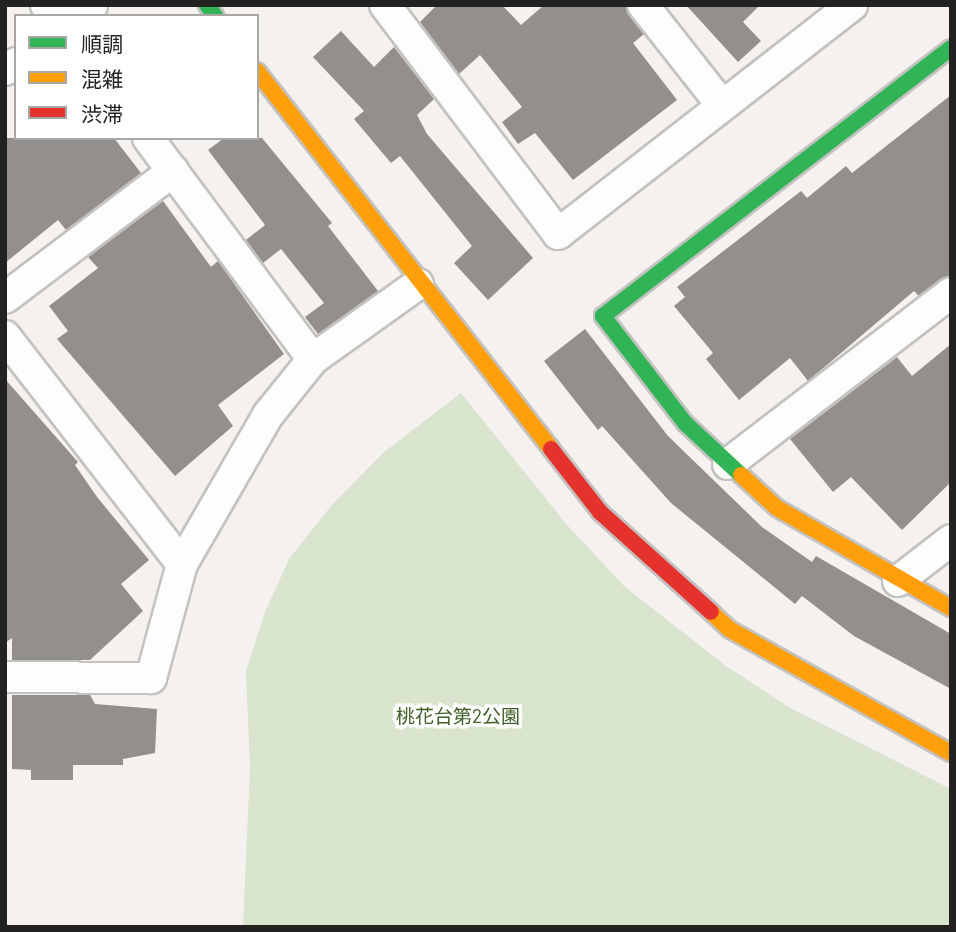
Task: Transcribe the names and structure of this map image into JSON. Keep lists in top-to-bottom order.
{
  "parks": ["桃花台第2公園"],
  "legend": ["順調", "混雑", "渋滞"]
}
